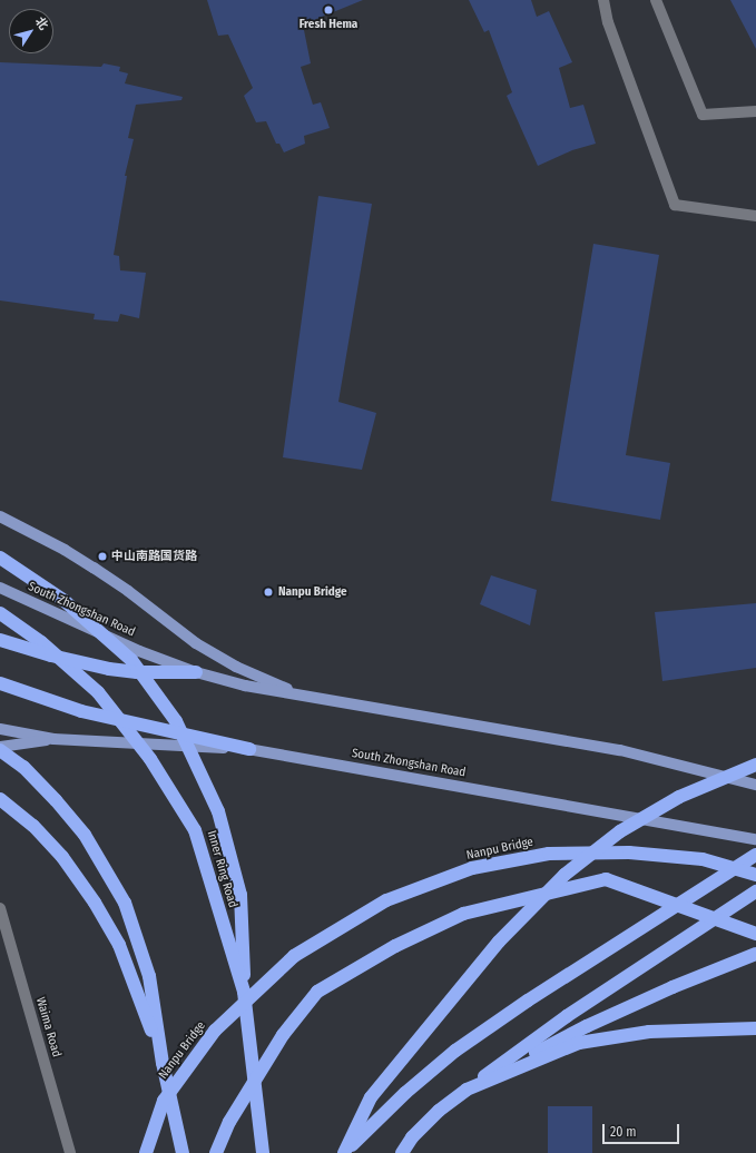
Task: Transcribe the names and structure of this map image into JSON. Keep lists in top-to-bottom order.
{
  "streets": {
    "highway": ["Nanpu Bridge", "Inner Ring Road"],
    "main road": ["South Zhongshan Road"],
    "street": ["Waima Road"]
  },
  "crossings": [
    ["South Zhongshan Road", "Nanpu Bridge"]
  ],
  "places": ["Fresh Hema", "中山南路国货路", "Nanpu Bridge"],
  "scale_bar": "20 m",
  "north": "top right"
}
